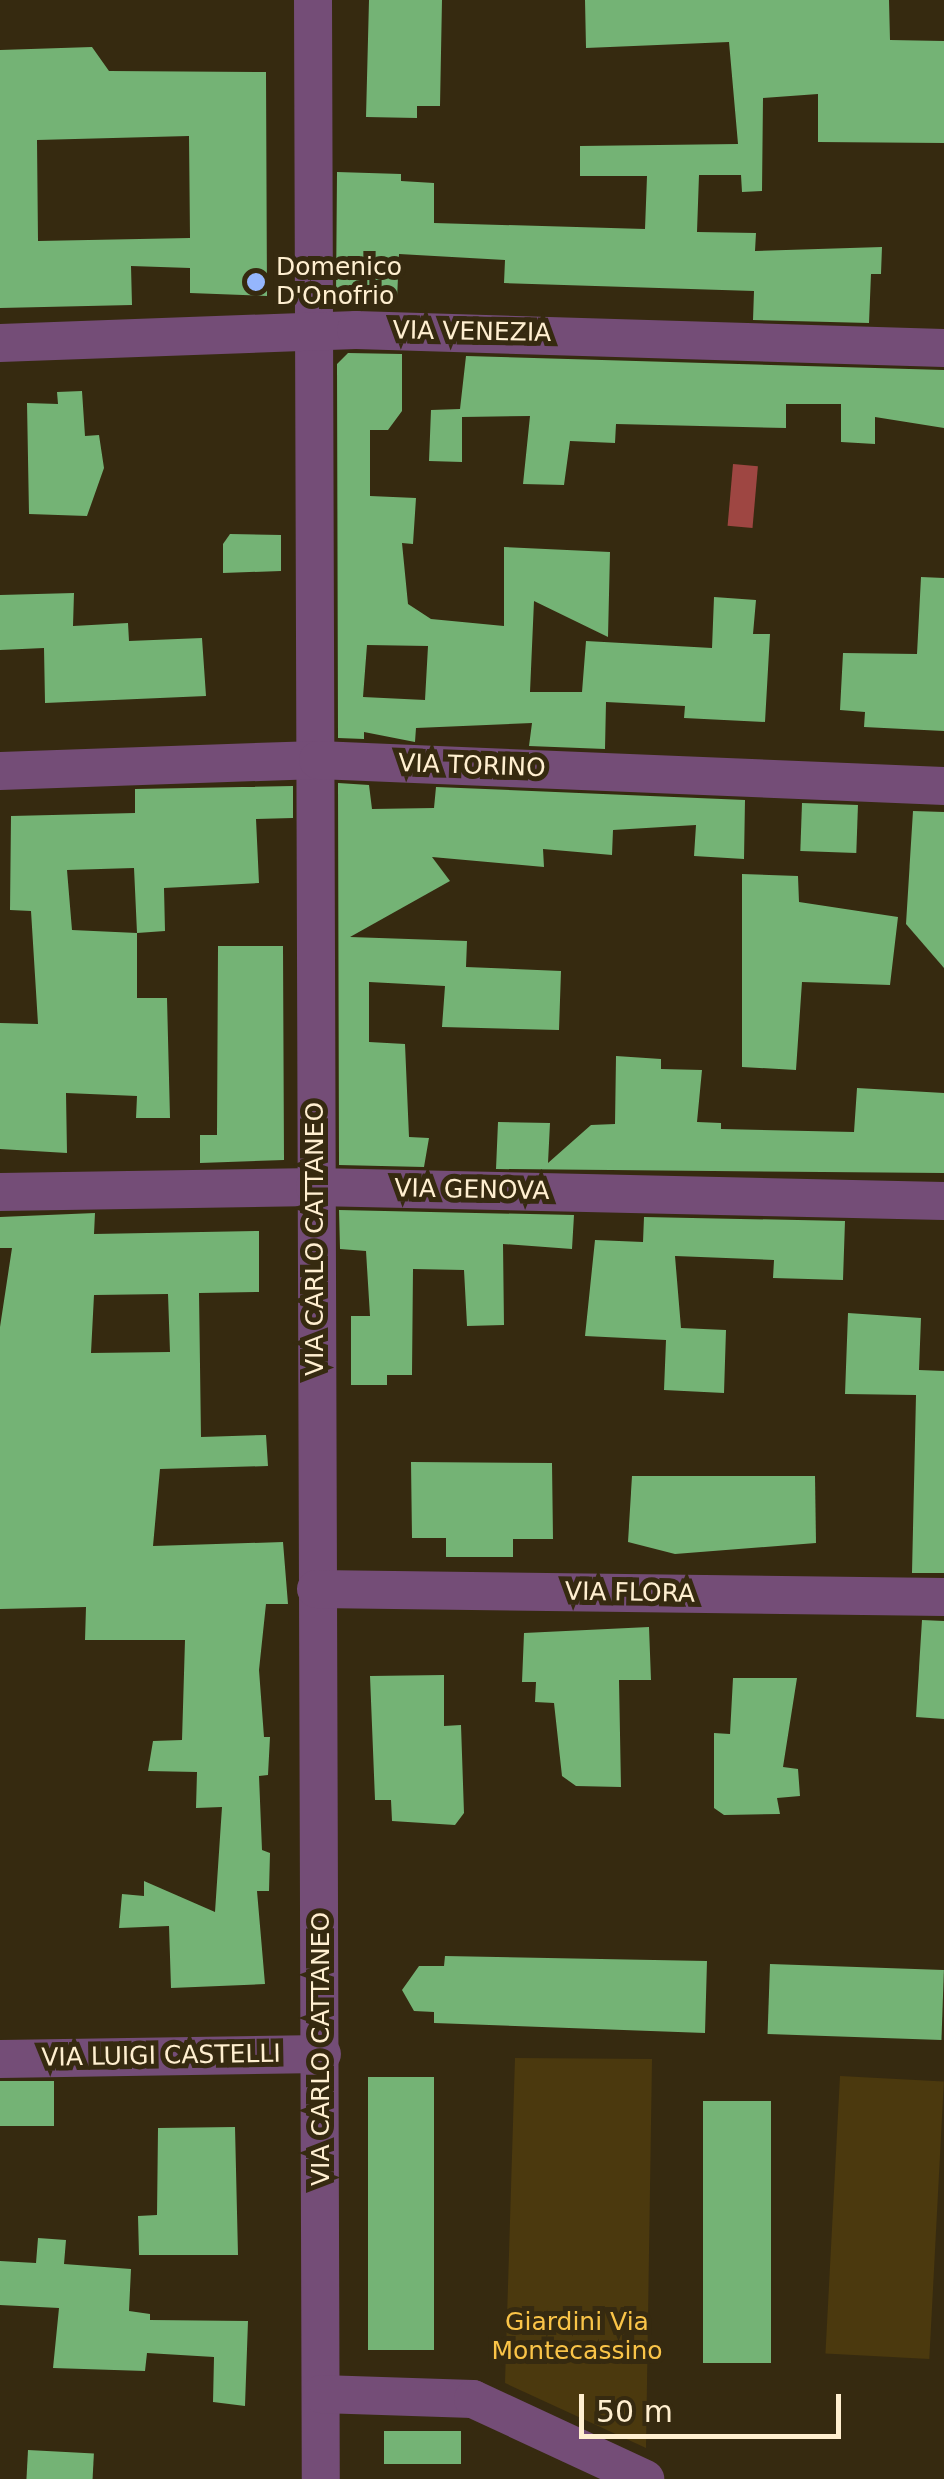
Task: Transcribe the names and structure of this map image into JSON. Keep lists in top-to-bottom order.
{
  "streets": {
    "street": [
      "VIA VENEZIA",
      "VIA TORINO",
      "VIA GENOVA",
      "VIA CARLO CATTANEO",
      "VIA FLORA",
      "VIA LUIGI CASTELLI"
    ]
  },
  "crossings": [
    ["VIA VENEZIA", "VIA CARLO CATTANEO"],
    ["VIA TORINO", "VIA CARLO CATTANEO"],
    ["VIA GENOVA", "VIA CARLO CATTANEO"],
    ["VIA CARLO CATTANEO", "VIA FLORA"],
    ["VIA CARLO CATTANEO", "VIA LUIGI CASTELLI"]
  ],
  "parks": ["Giardini Via Montecassino"],
  "places": ["Domenico D'Onofrio"],
  "scale_bar": "50 m"
}
